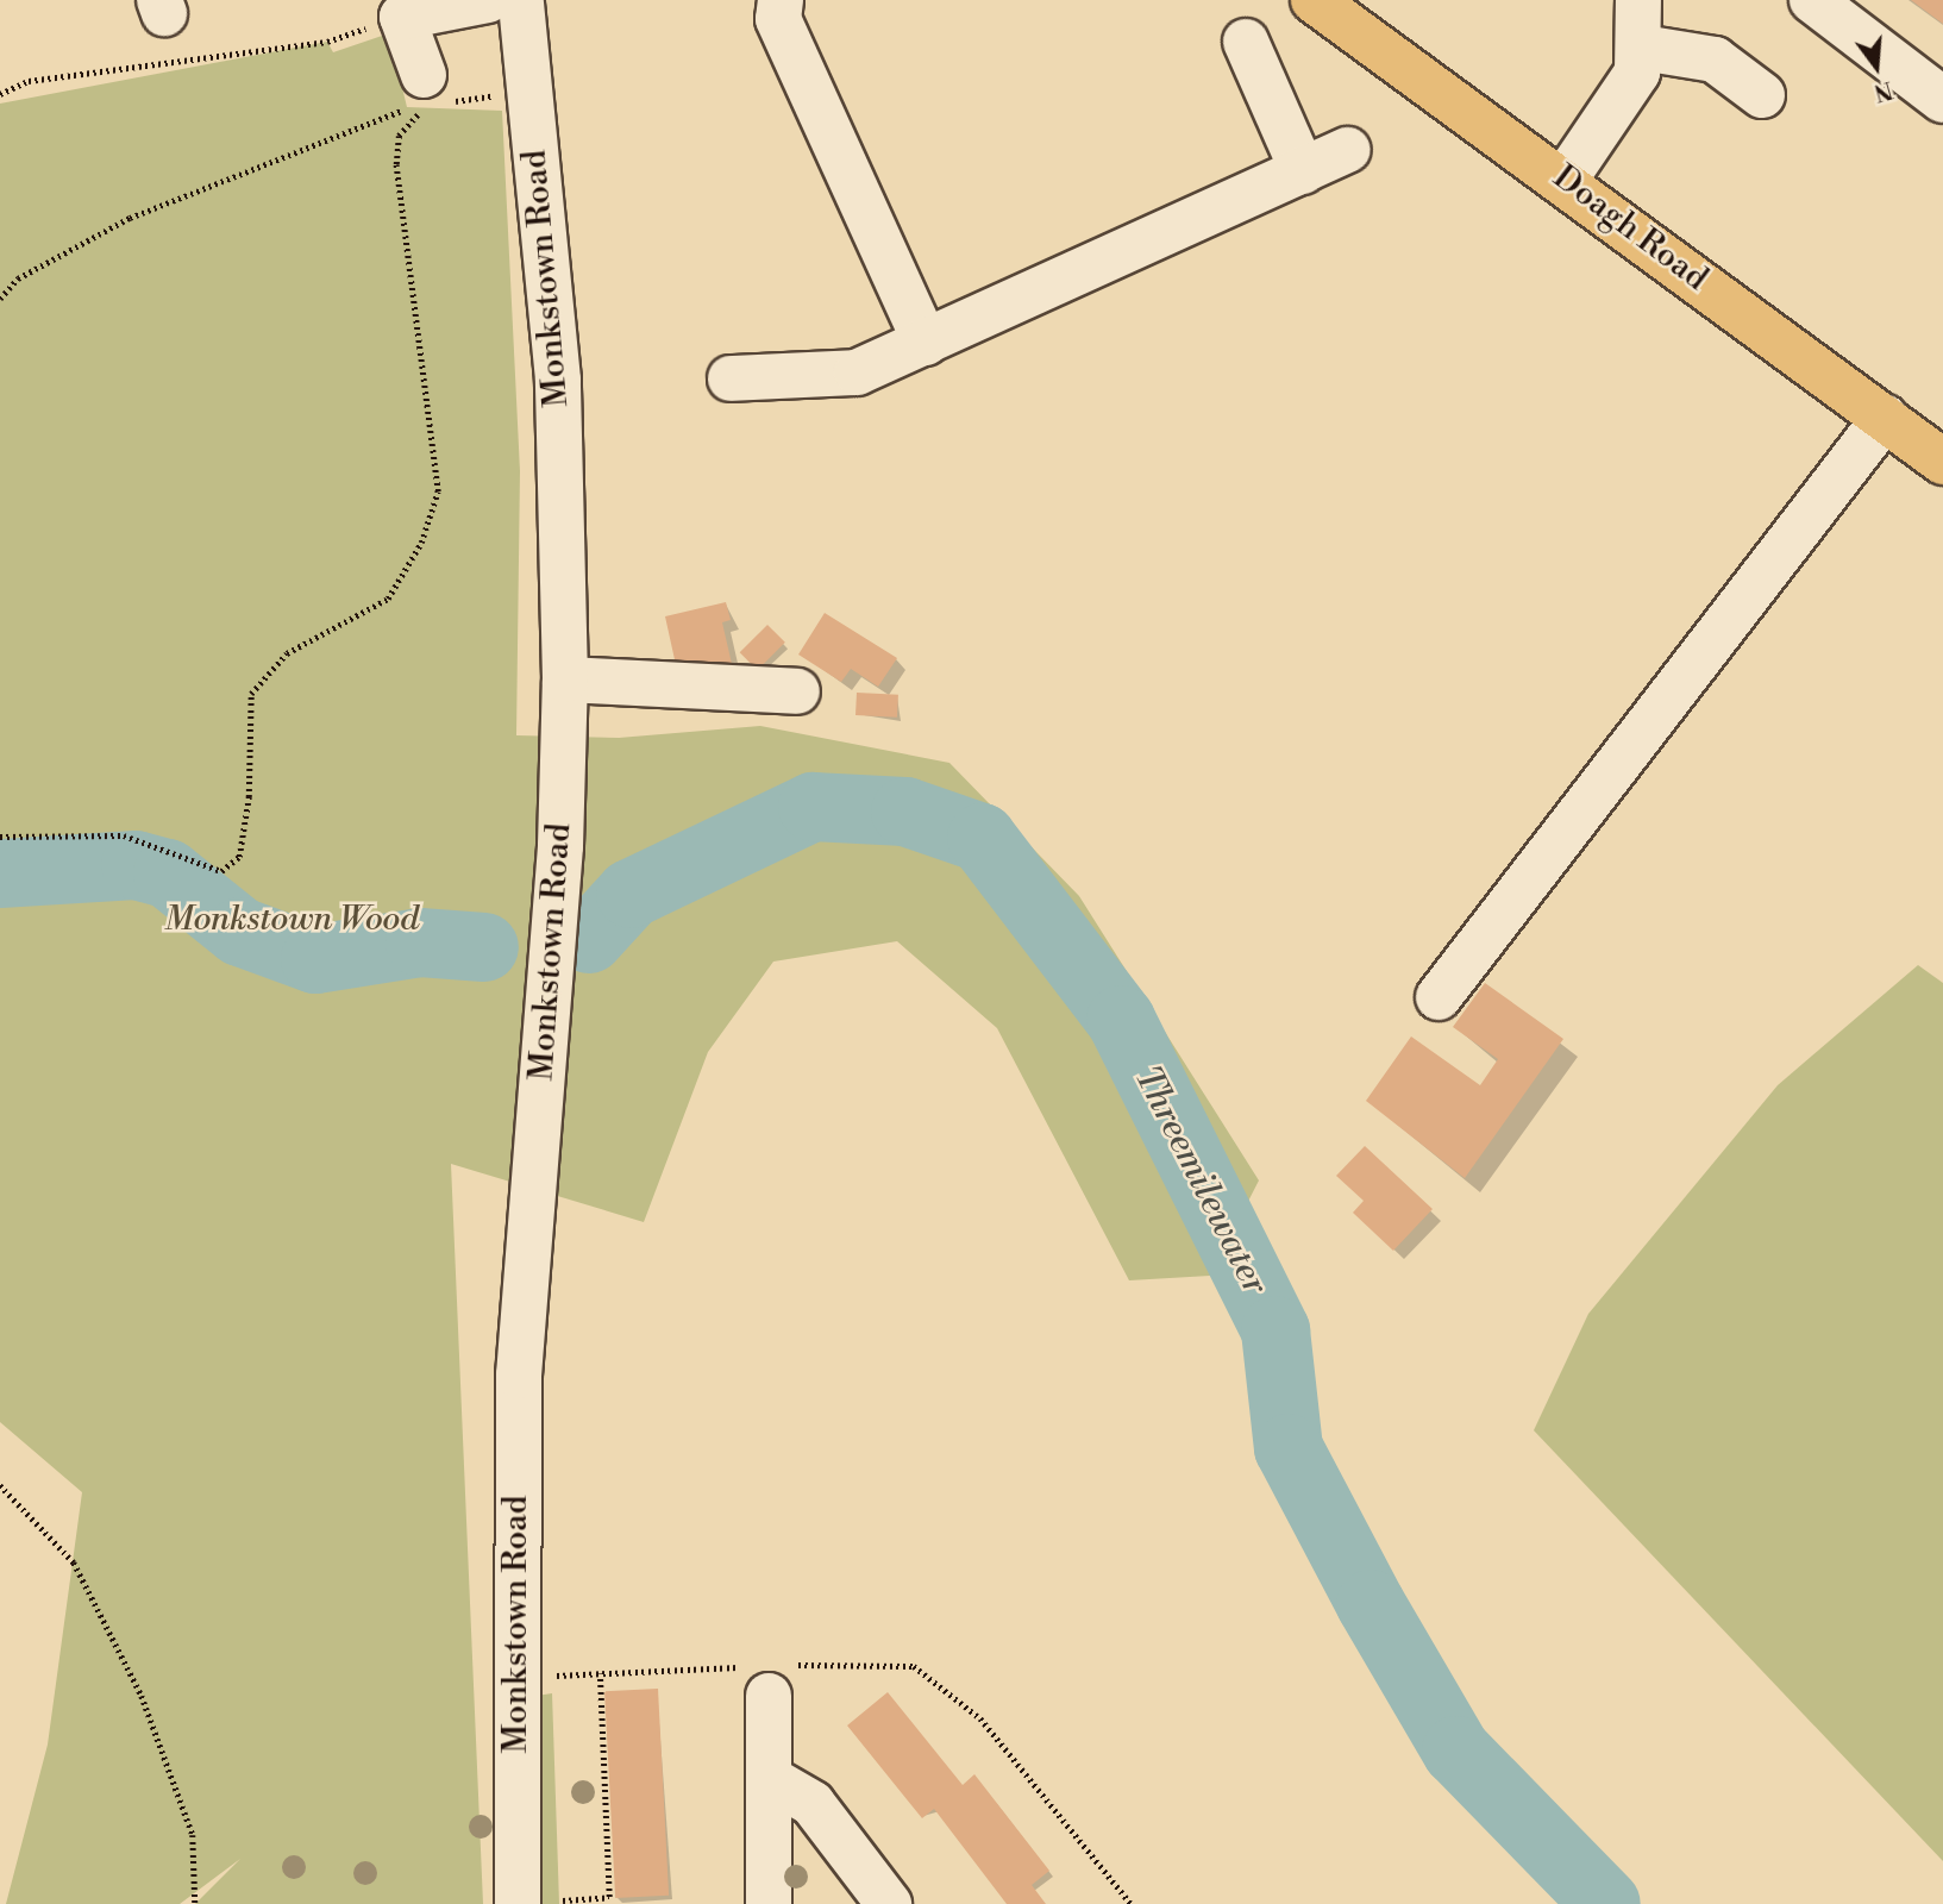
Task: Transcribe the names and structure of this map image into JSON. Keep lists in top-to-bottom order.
{
  "streets": {
    "main road": ["Doagh Road"],
    "street": ["Monkstown Road"]
  },
  "water": ["Threemilewater"],
  "parks": ["Monkstown Wood"],
  "north": "bottom"
}
